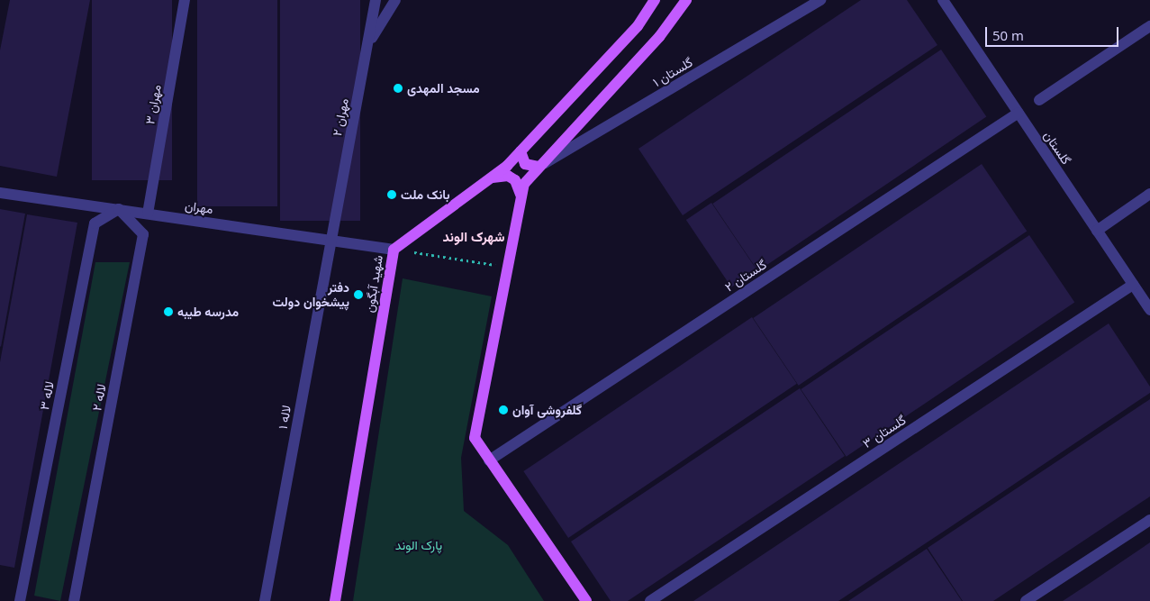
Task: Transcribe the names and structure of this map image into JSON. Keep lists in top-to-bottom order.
{
  "streets": {
    "main road": ["شهید آبگون"],
    "street": [
      "گلستان ۱",
      "مهران ۳",
      "مهران ۲",
      "گلستان",
      "مهران",
      "گلستان ۲",
      "لاله ۳",
      "لاله ۲",
      "لاله ۱",
      "گلستان ۳"
    ]
  },
  "crossings": [
    ["مهران ۳", "مهران"],
    ["مهران ۲", "مهران"],
    ["مهران ۲", "لاله ۱"],
    ["گلستان", "گلستان ۲"],
    ["گلستان", "گلستان ۳"],
    ["مهران", "شهید آبگون"],
    ["مهران", "لاله ۳"],
    ["مهران", "لاله ۲"],
    ["مهران", "لاله ۱"],
    ["لاله ۳", "لاله ۲"]
  ],
  "districts": ["شهرک الوند"],
  "parks": ["پارک الوند"],
  "places": [
    "مسجد المهدی",
    "بانک ملت",
    "دفتر پیشخوان دولت",
    "مدرسه طیبه",
    "گلفروشی آوان"
  ],
  "scale_bar": "50 m"
}
